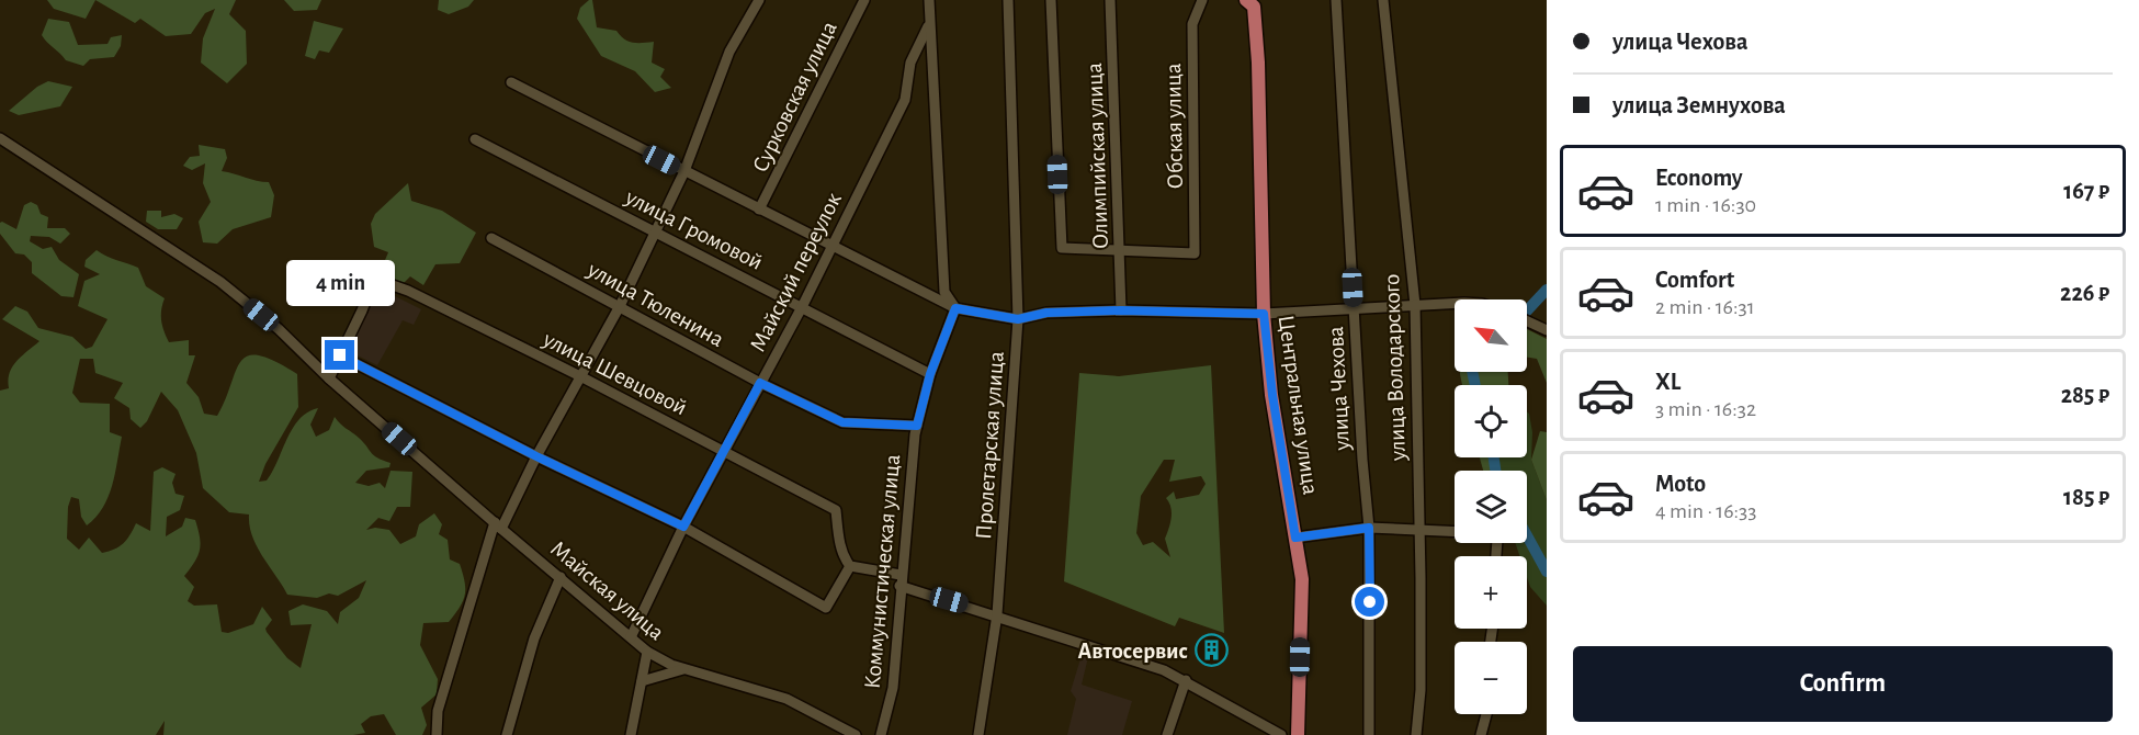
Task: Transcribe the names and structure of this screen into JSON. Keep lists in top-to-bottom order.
{
  "streets": {
    "main road": ["Центральная улица"],
    "street": [
      "Сурковская улица",
      "Обская улица",
      "Олимпийская улица",
      "улица Громовой",
      "Майский переулок",
      "улица Тюленина",
      "улица Володарского",
      "улица Шевцовой",
      "улица Чехова",
      "Пролетарская улица",
      "Коммунистическая улица",
      "Майская улица"
    ]
  },
  "crossings": [
    ["Обская улица", "Олимпийская улица"],
    ["улица Громовой", "Майский переулок"],
    ["улица Громовой", "Коммунистическая улица"],
    ["Майский переулок", "улица Тюленина"],
    ["Майский переулок", "улица Шевцовой"],
    ["Майский переулок", "Майская улица"],
    ["улица Тюленина", "Коммунистическая улица"]
  ],
  "places": {
    "building": ["Автосервис"]
  },
  "north": "top left",
  "page": {
    "banner": ["улица Чехова", "улица Земнухова"],
    "list": [
      {
        "name": "Economy",
        "note": "1 min · 16:30",
        "value": "167 ₽"
      },
      {
        "name": "Comfort",
        "note": "2 min · 16:31",
        "value": "226 ₽"
      },
      {
        "name": "XL",
        "note": "3 min · 16:32",
        "value": "285 ₽"
      },
      {
        "name": "Moto",
        "note": "4 min · 16:33",
        "value": "185 ₽"
      }
    ],
    "bubble": "4 min",
    "map_buttons": ["+", "−"],
    "buttons": "Confirm"
  }
}
